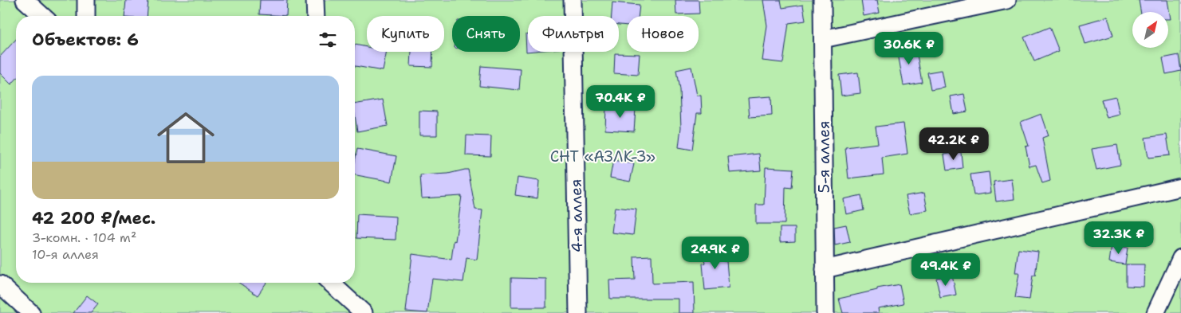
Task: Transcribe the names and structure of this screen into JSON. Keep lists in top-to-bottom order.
{
  "streets": {
    "street": ["5-я аллея", "4-я аллея"]
  },
  "parks": ["СНТ «АЗЛК-3»"],
  "north": "top right",
  "page": {
    "chip": [
      "Купить",
      "Снять",
      "Фильтры",
      "Новое"
    ],
    "heading": "Объектов: 6",
    "price": [
      "30.6K ₽",
      "70.4K ₽",
      "42.2K ₽",
      "32.3K ₽",
      "24.9K ₽",
      "49.4K ₽"
    ],
    "list": [
      {
        "name": "42 200 ₽/мес.",
        "note": "3-комн. · 104 m² · 10-я аллея"
      }
    ]
  }
}
